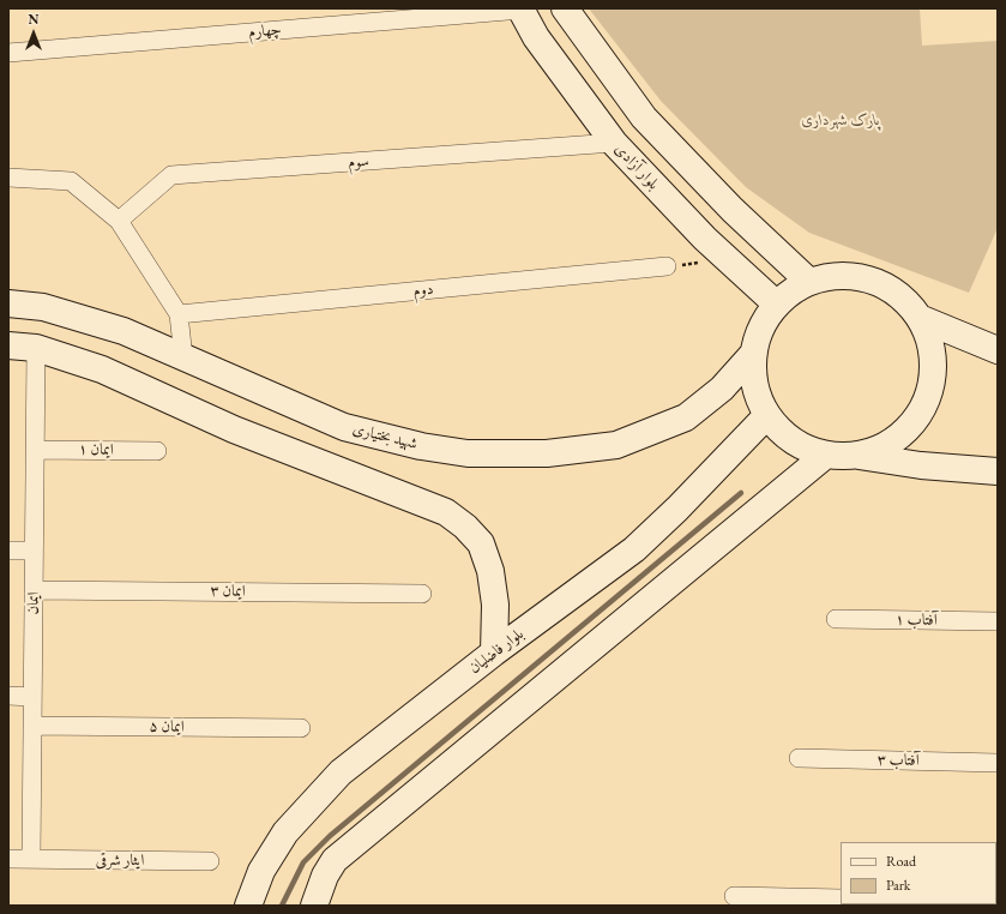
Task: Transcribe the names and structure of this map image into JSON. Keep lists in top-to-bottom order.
{
  "streets": {
    "main road": ["بلوار آزادی", "شهید بختیاری", "بلوار فاضلیان"],
    "street": [
      "چهارم",
      "سوم",
      "دوم",
      "ایمان ۱",
      "ایمان ۳",
      "ایمان",
      "آفتاب ۱",
      "ایمان ۵",
      "آفتاب ۳",
      "ایثار شرقی"
    ]
  },
  "crossings": [
    ["چهارم", "بلوار آزادی"],
    ["سوم", "بلوار آزادی"],
    ["ایمان ۱", "ایمان"],
    ["ایمان ۳", "ایمان"],
    ["ایمان", "ایمان ۵"],
    ["ایمان", "ایثار شرقی"]
  ],
  "parks": ["پارک شهرداری"],
  "legend": ["Road", "Park"],
  "north": "top"
}
